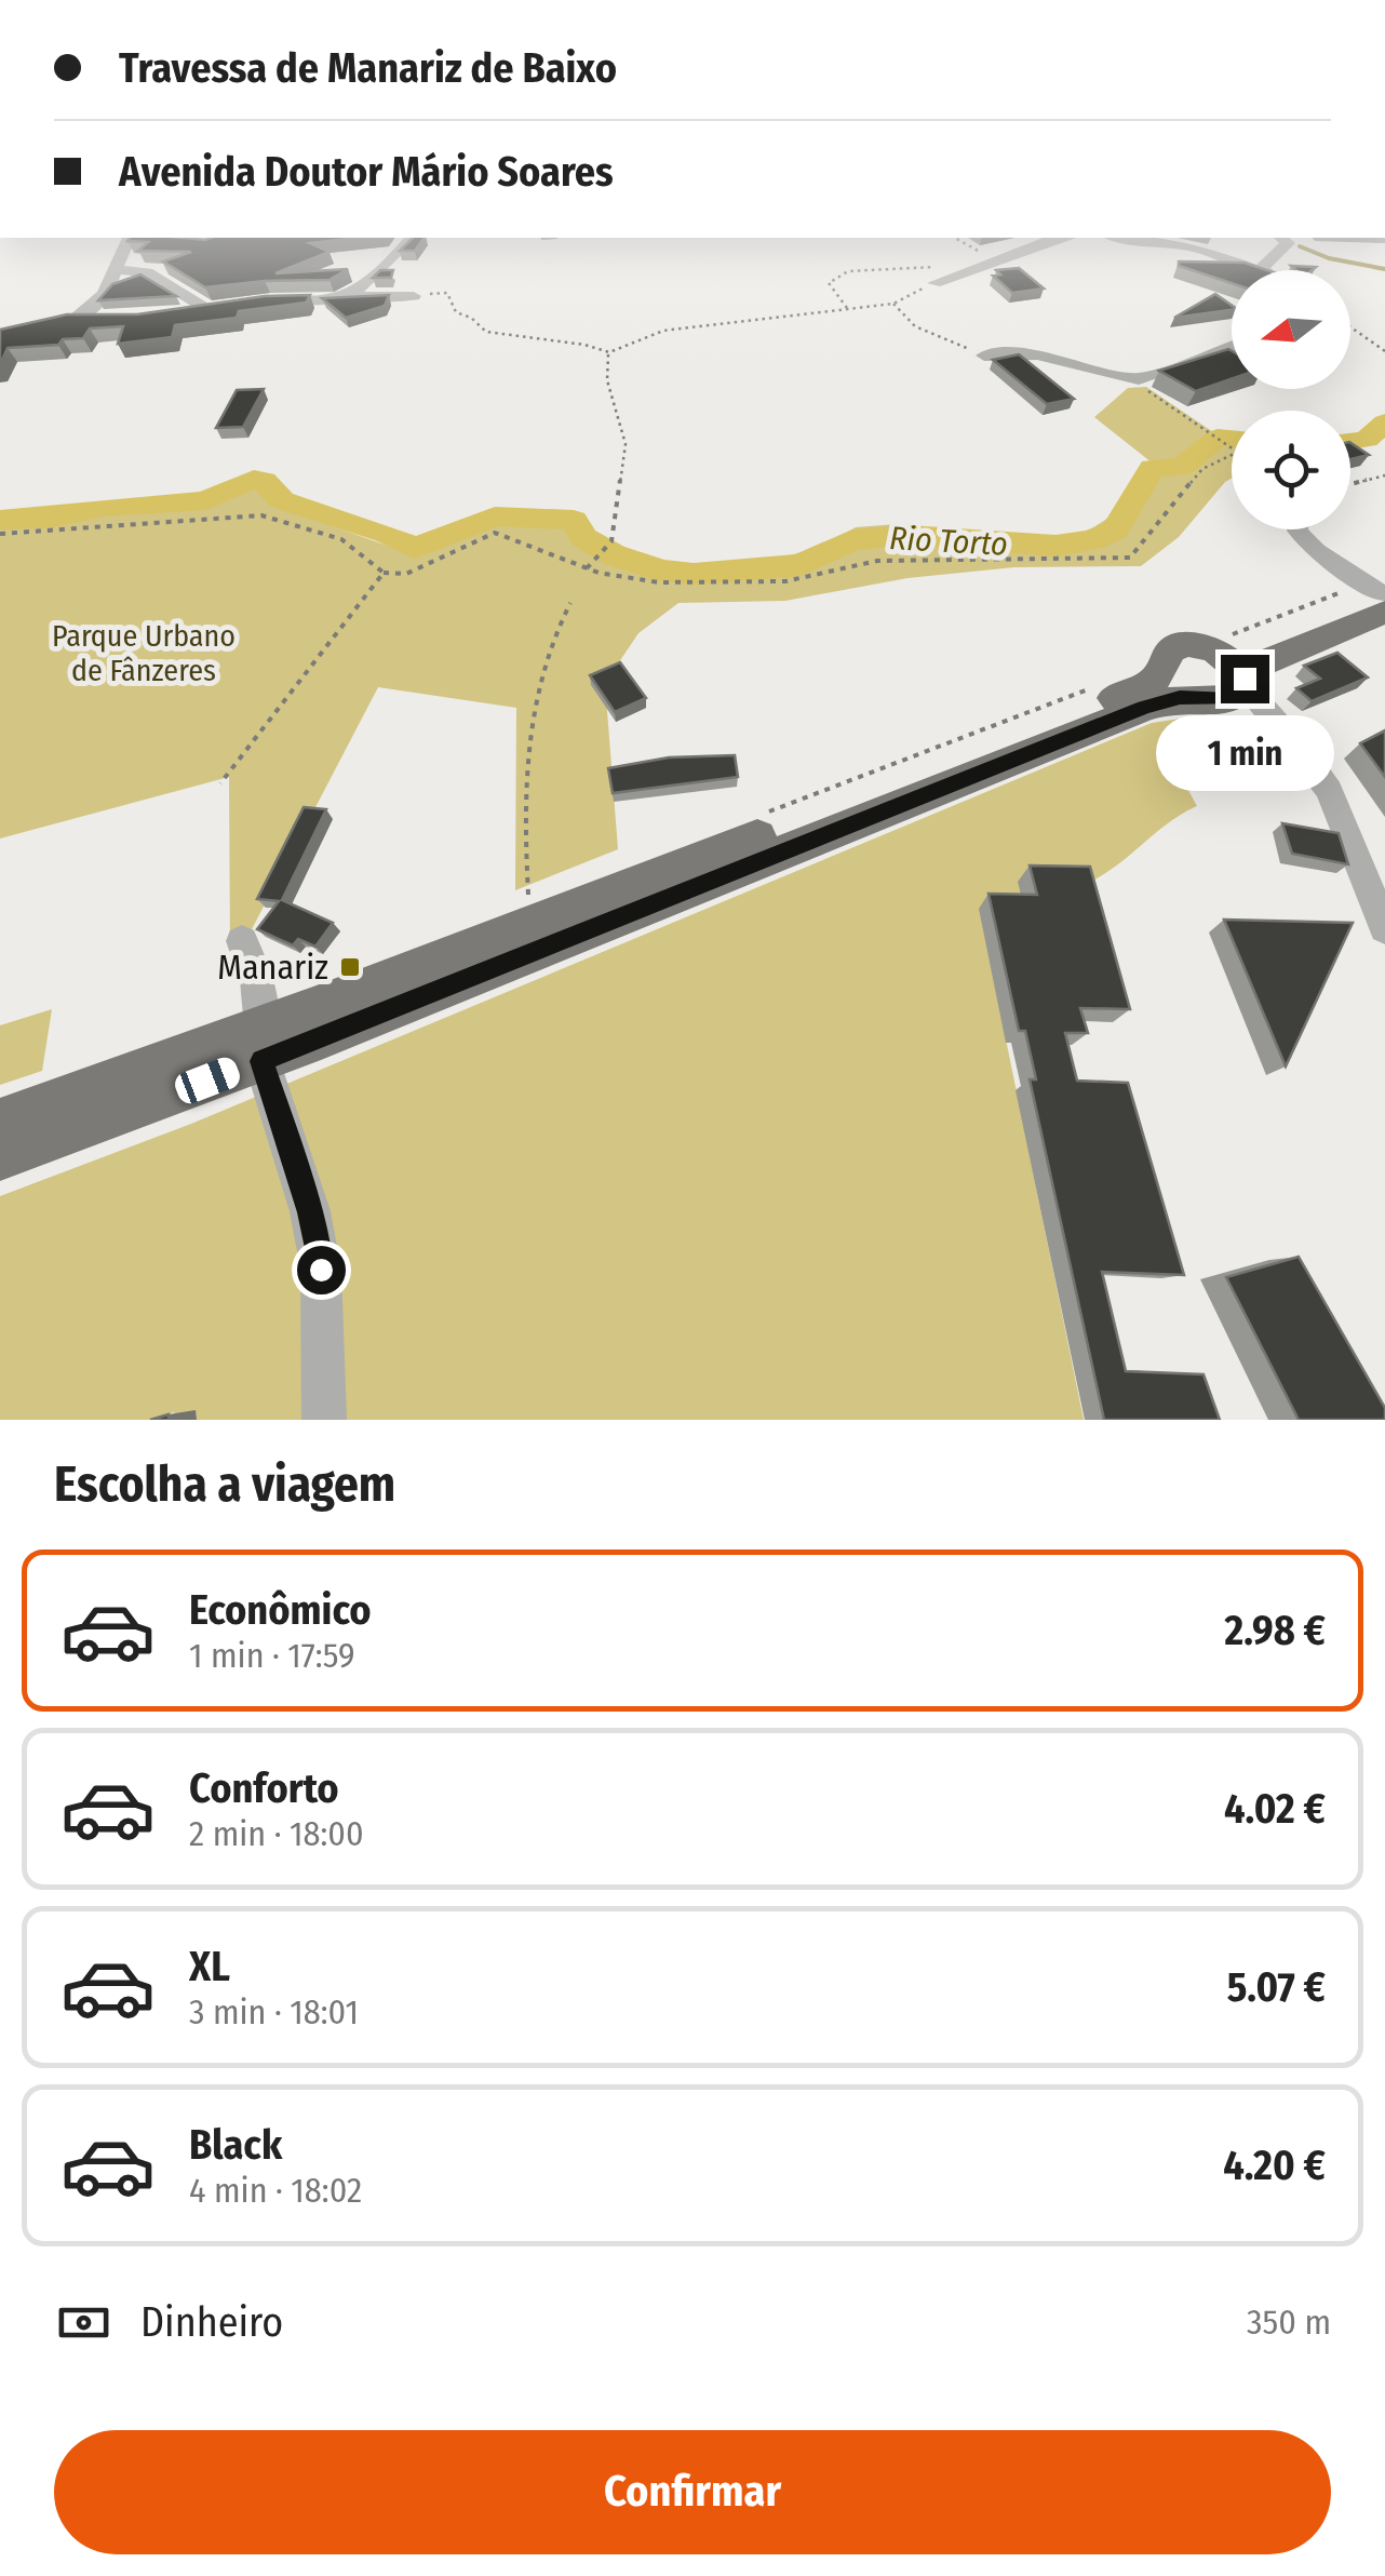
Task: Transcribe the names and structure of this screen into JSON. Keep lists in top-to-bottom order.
{
  "water": ["Rio Torto"],
  "parks": ["Parque Urbano de Fânzeres"],
  "places": {
    "transit": ["Manariz"]
  },
  "north": "left",
  "page": {
    "banner": ["Travessa de Manariz de Baixo", "Avenida Doutor Mário Soares"],
    "bubble": "1 min",
    "heading": "Escolha a viagem",
    "list": [
      {
        "name": "Econômico",
        "note": "1 min · 17:59",
        "value": "2.98 €"
      },
      {
        "name": "Conforto",
        "note": "2 min · 18:00",
        "value": "4.02 €"
      },
      {
        "name": "XL",
        "note": "3 min · 18:01",
        "value": "5.07 €"
      },
      {
        "name": "Black",
        "note": "4 min · 18:02",
        "value": "4.20 €"
      }
    ],
    "pay": ["Dinheiro", "350 m"],
    "buttons": "Confirmar"
  }
}
